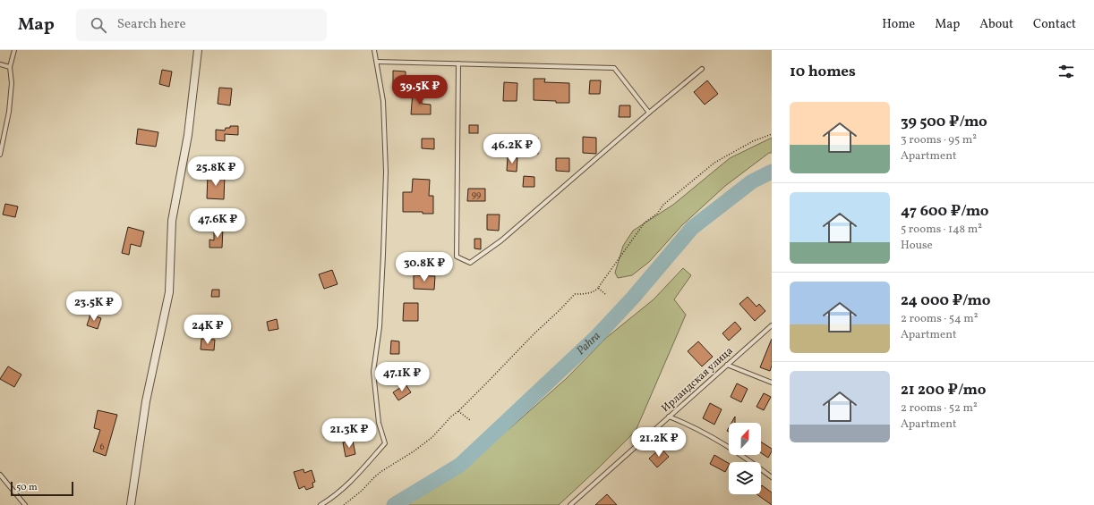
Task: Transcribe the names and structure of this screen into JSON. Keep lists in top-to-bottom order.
{
  "streets": {
    "lane": ["Ирландская улица"]
  },
  "water": ["Pahra"],
  "house_numbers": ["99", "6"],
  "scale_bar": "50 m",
  "north": "top",
  "page": {
    "header": "Map",
    "search": "Search here",
    "nav": [
      "Home",
      "Map",
      "About",
      "Contact"
    ],
    "heading": "10 homes",
    "price": [
      "39.5K ₽",
      "46.2K ₽",
      "25.8K ₽",
      "47.6K ₽",
      "30.8K ₽",
      "23.5K ₽",
      "24K ₽",
      "47.1K ₽",
      "21.3K ₽",
      "21.2K ₽"
    ],
    "list": [
      {
        "name": "39 500 ₽/mo",
        "note": "3 rooms · 95 m² · Apartment"
      },
      {
        "name": "47 600 ₽/mo",
        "note": "5 rooms · 148 m² · House"
      },
      {
        "name": "24 000 ₽/mo",
        "note": "2 rooms · 54 m² · Apartment"
      },
      {
        "name": "21 200 ₽/mo",
        "note": "2 rooms · 52 m² · Apartment"
      }
    ],
    "scale": "50 m"
  }
}
